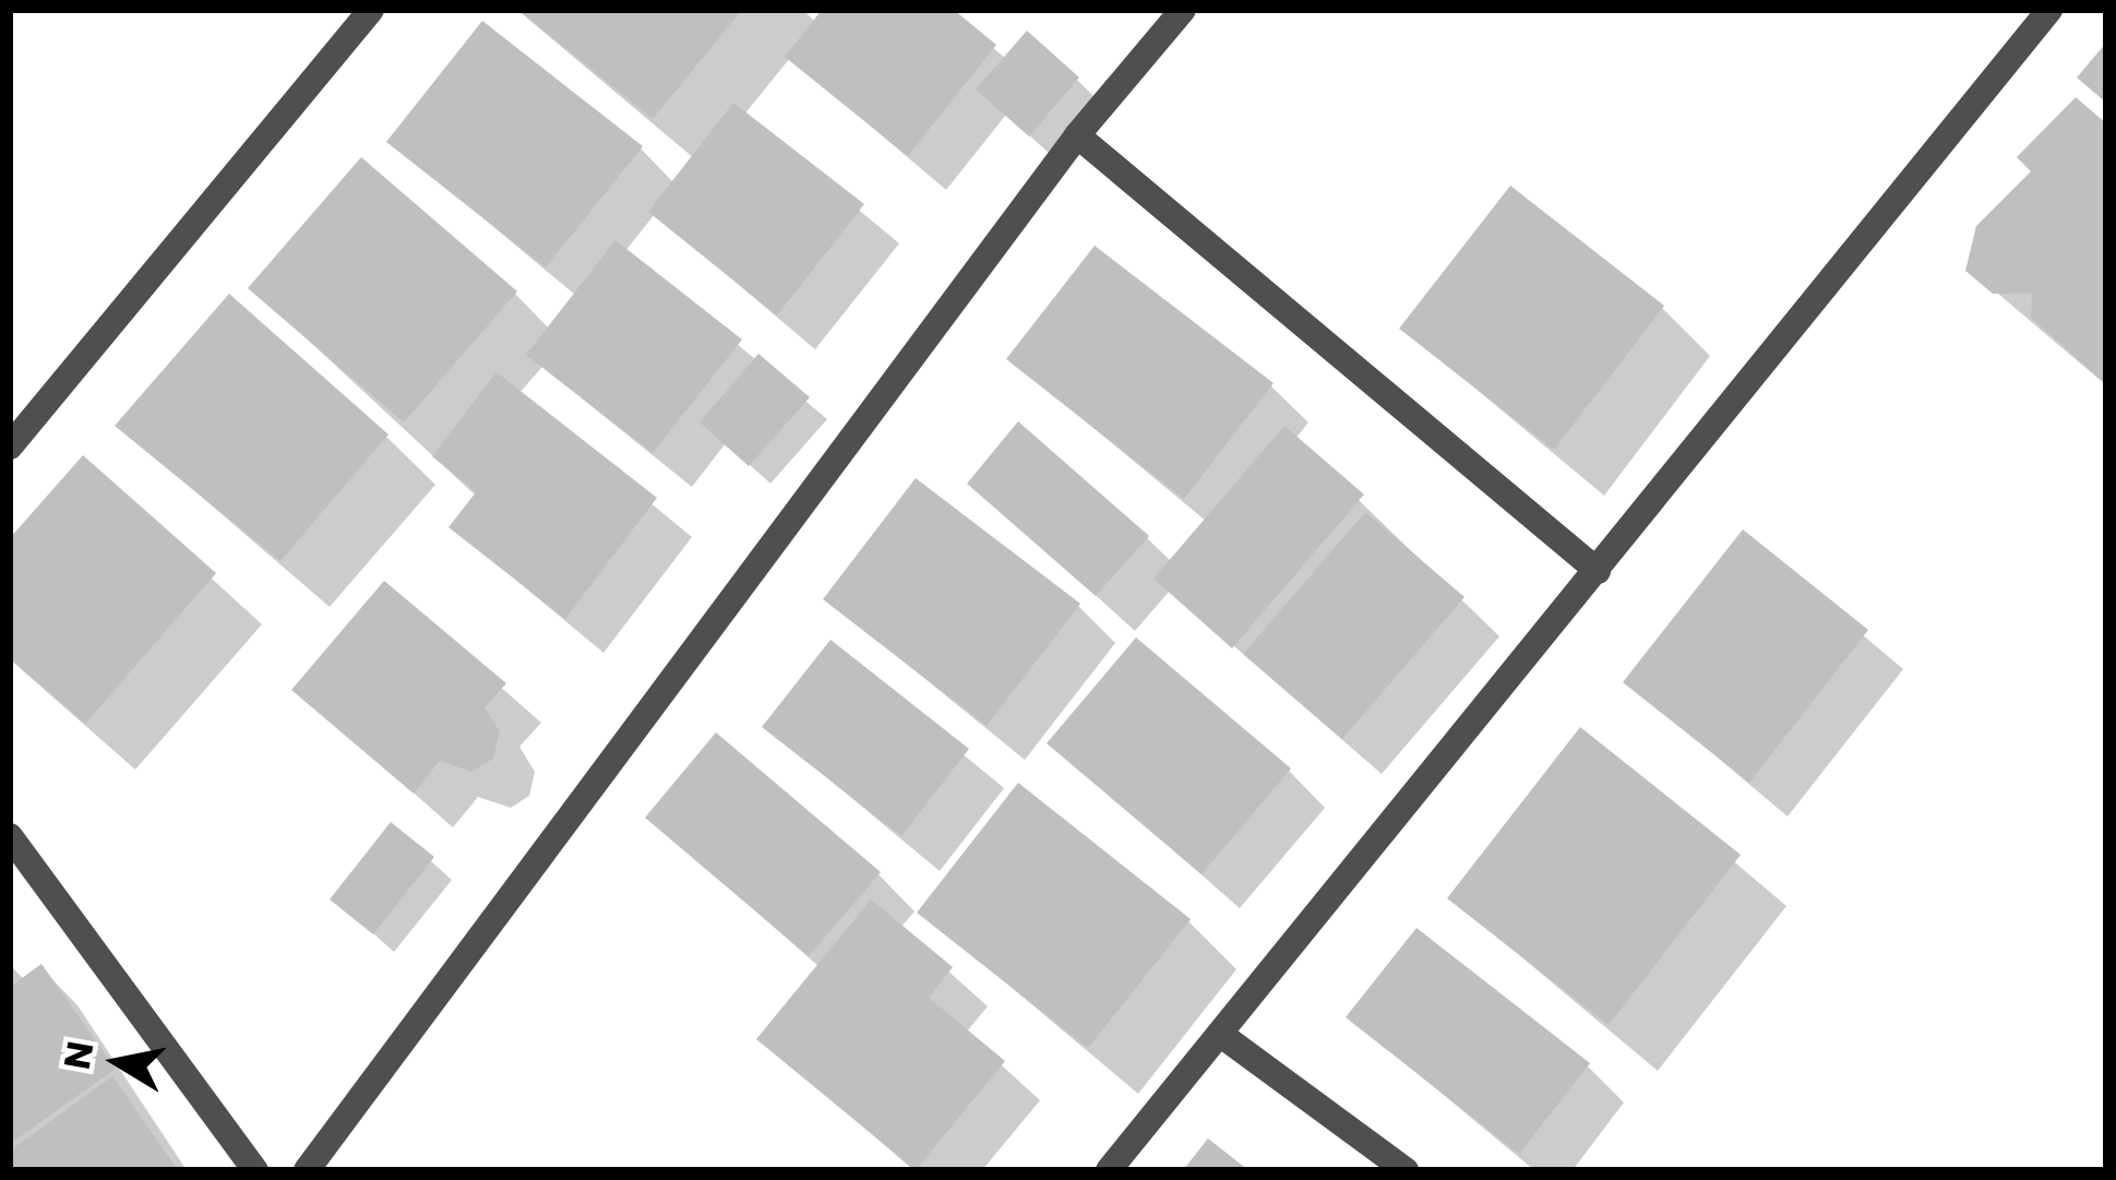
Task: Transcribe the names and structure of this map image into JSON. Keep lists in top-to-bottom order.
{
  "north": "left"
}
